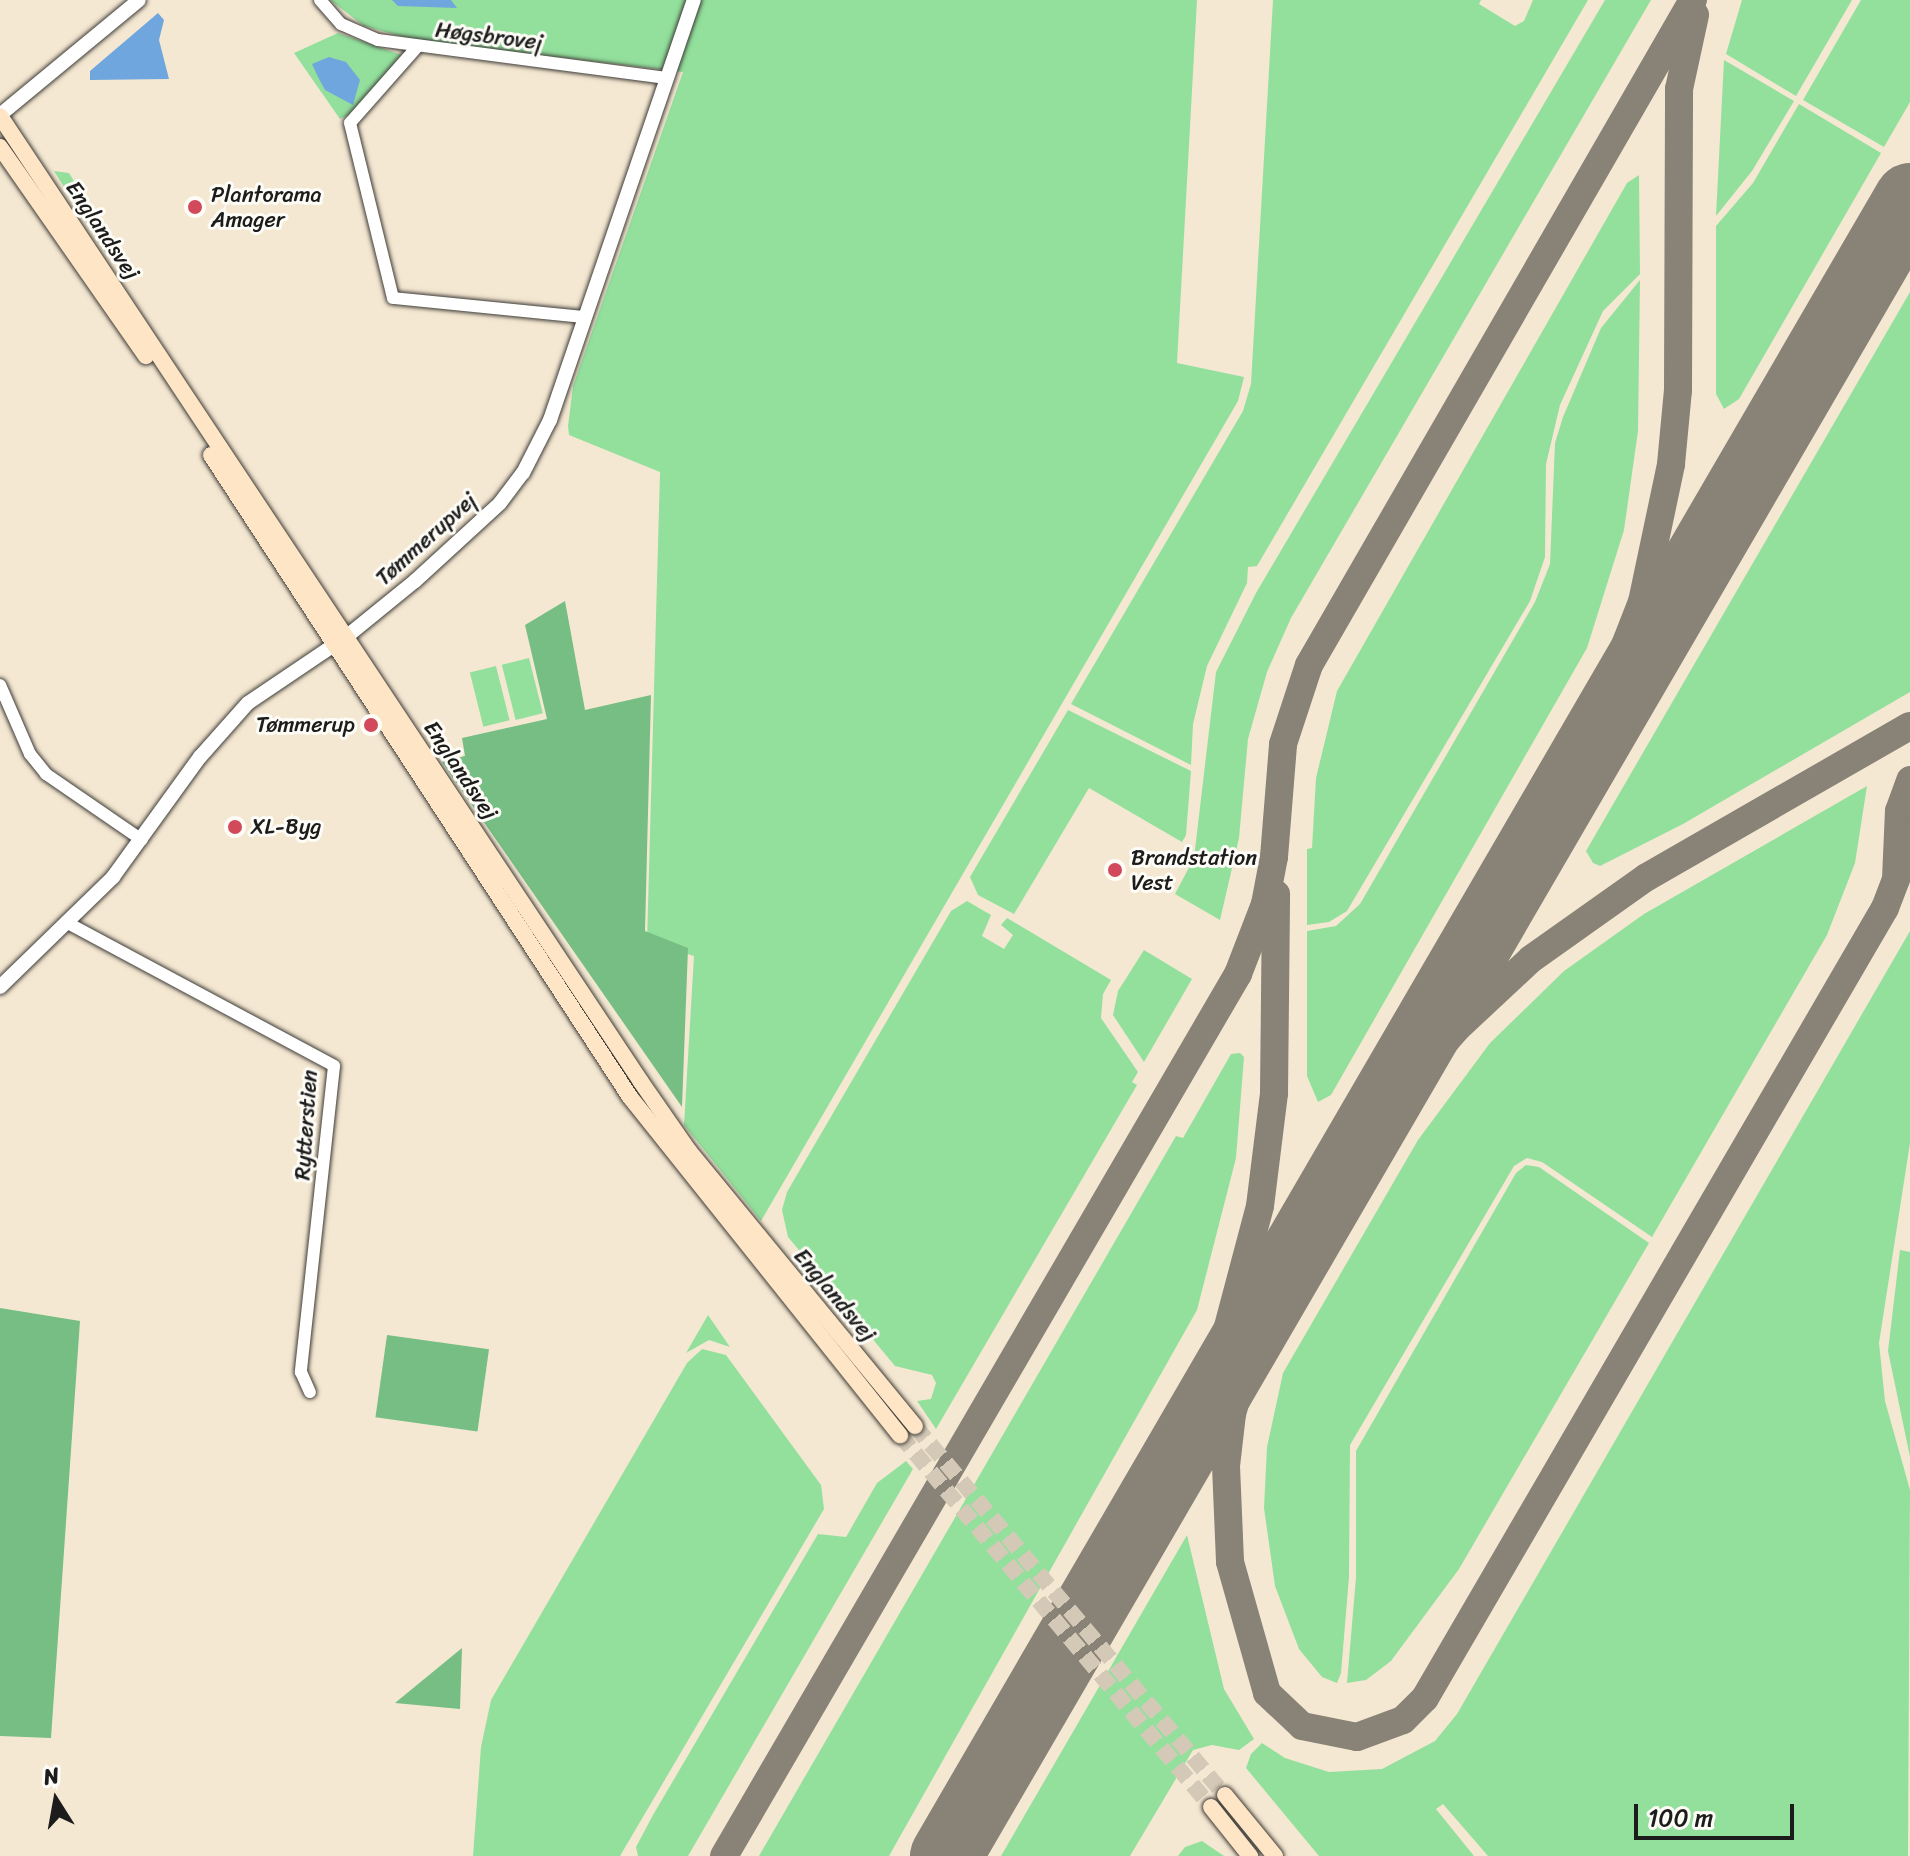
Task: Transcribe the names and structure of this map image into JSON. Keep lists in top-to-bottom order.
{
  "streets": {
    "main road": ["Englandsvej"],
    "street": ["Høgsbrovej", "Tømmerupvej", "Rytterstien"]
  },
  "crossings": [
    ["Høgsbrovej", "Tømmerupvej"],
    ["Englandsvej", "Tømmerupvej"],
    ["Tømmerupvej", "Rytterstien"]
  ],
  "places": [
    "Plantorama Amager",
    "Tømmerup",
    "XL-Byg",
    "Brandstation Vest"
  ],
  "scale_bar": "100 m",
  "north": "top"
}
